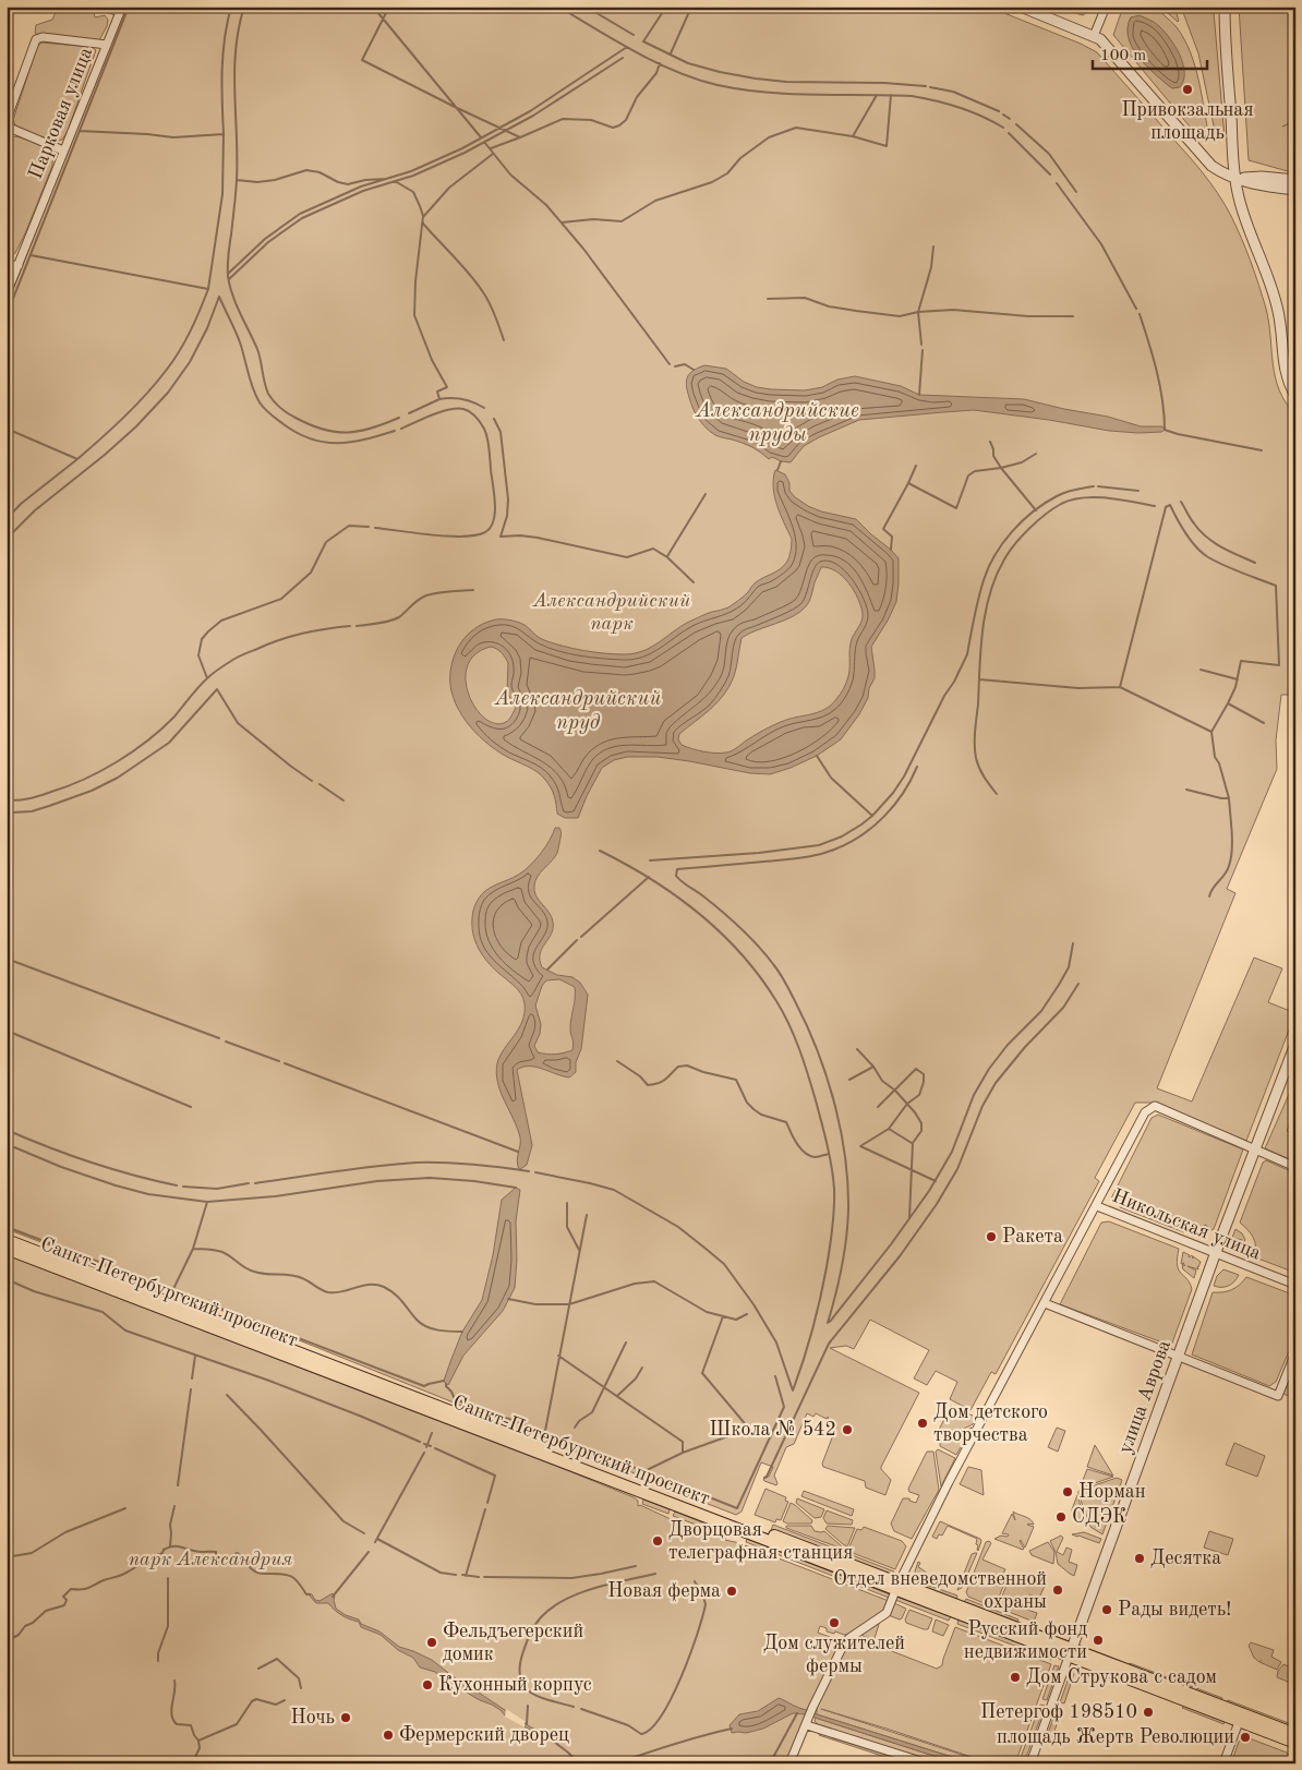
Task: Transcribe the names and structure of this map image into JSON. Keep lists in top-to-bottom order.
{
  "streets": {
    "main road": ["Санкт-Петербургский проспект"],
    "street": ["Парковая улица", "Никольская улица", "улица Аврова"]
  },
  "crossings": [
    ["Никольская улица", "улица Аврова"],
    ["Санкт-Петербургский проспект", "улица Аврова"]
  ],
  "water": ["Александрийские пруды", "Александрийский пруд"],
  "parks": ["Александрийский парк", "парк Александрия"],
  "places": [
    "Привокзальная площадь",
    "Ракета",
    "Дом детского творчества",
    "Школа № 542",
    "Норман",
    "СДЭК",
    "Дворцовая телеграфная станция",
    "Десятка",
    "Отдел вневедомственной охраны",
    "Новая ферма",
    "Рады видеть!",
    "Дом служителей фермы",
    "Русский фонд недвижимости",
    "Фельдъегерский домик",
    "Дом Струкова с садом",
    "Кухонный корпус",
    "Петергоф 198510",
    "Ночь",
    "Фермерский дворец",
    "площадь Жертв Революции"
  ],
  "scale_bar": "100 m"
}
